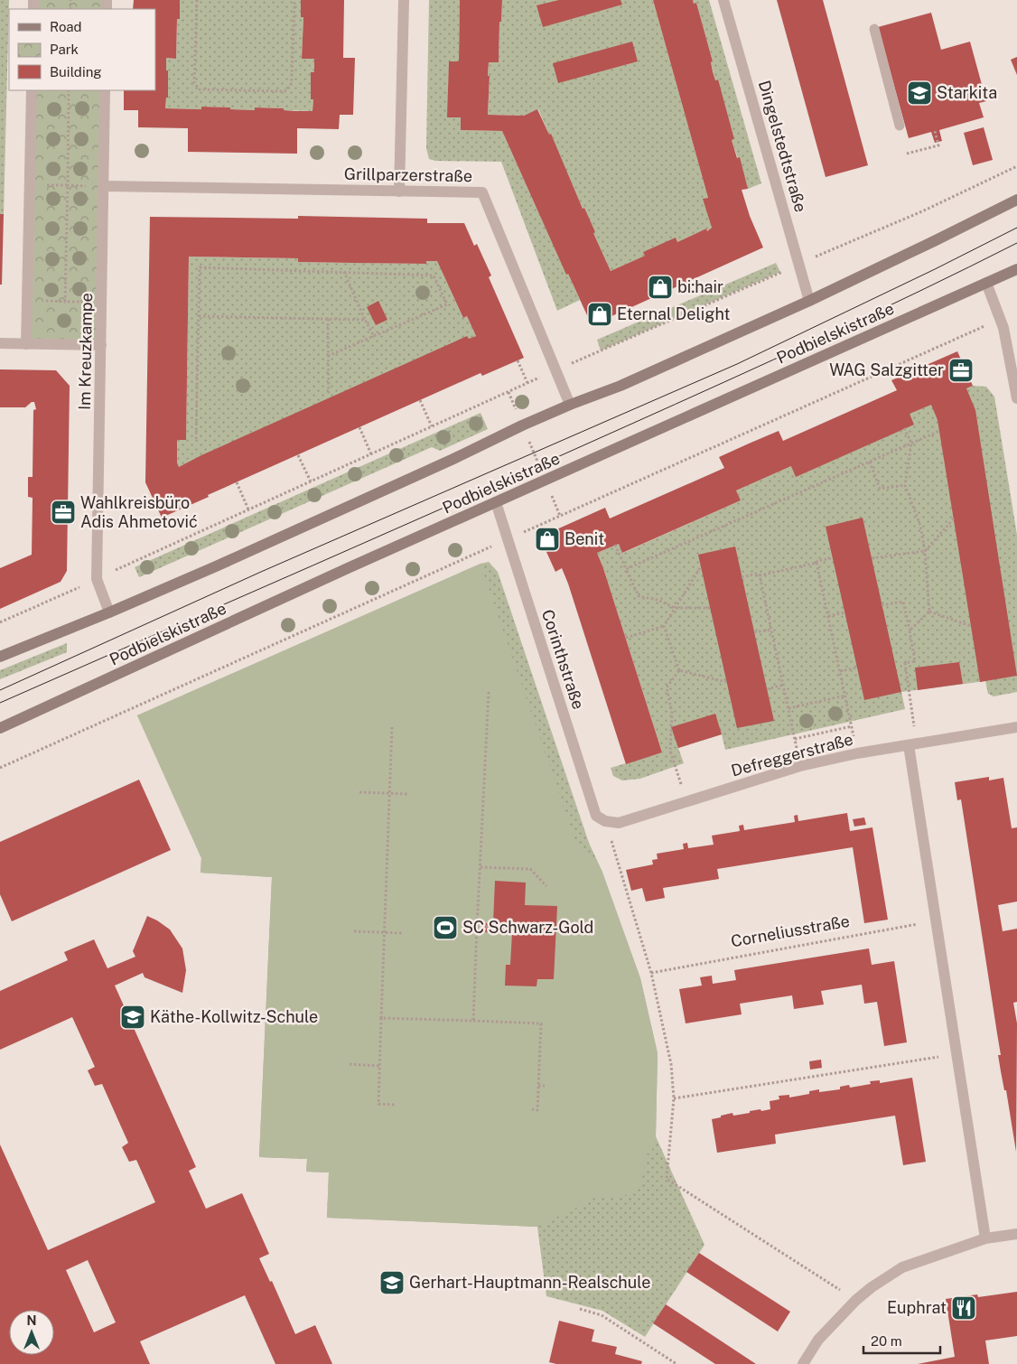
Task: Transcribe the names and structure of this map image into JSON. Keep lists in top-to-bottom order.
{
  "streets": {
    "main road": ["Podbielskistraße"],
    "street": [
      "Dingelstedtstraße",
      "Grillparzerstraße",
      "Im Kreuzkampe",
      "Corinthstraße",
      "Defreggerstraße"
    ],
    "path": ["Corneliusstraße"]
  },
  "crossings": [
    ["Grillparzerstraße", "Im Kreuzkampe"],
    ["Podbielskistraße", "Corinthstraße"],
    ["Corinthstraße", "Defreggerstraße"]
  ],
  "places": {
    "school or university": ["Starkita", "Käthe-Kollwitz-Schule", "Gerhart-Hauptmann-Realschule"],
    "shop": ["bi:hair", "Eternal Delight", "Benit"],
    "office": ["WAG Salzgitter", "Wahlkreisbüro Adis Ahmetović"],
    "sports": ["SC Schwarz-Gold"],
    "restaurant": ["Euphrat"]
  },
  "legend": ["Road", "Park", "Building"],
  "scale_bar": "20 m",
  "north": "top"
}
